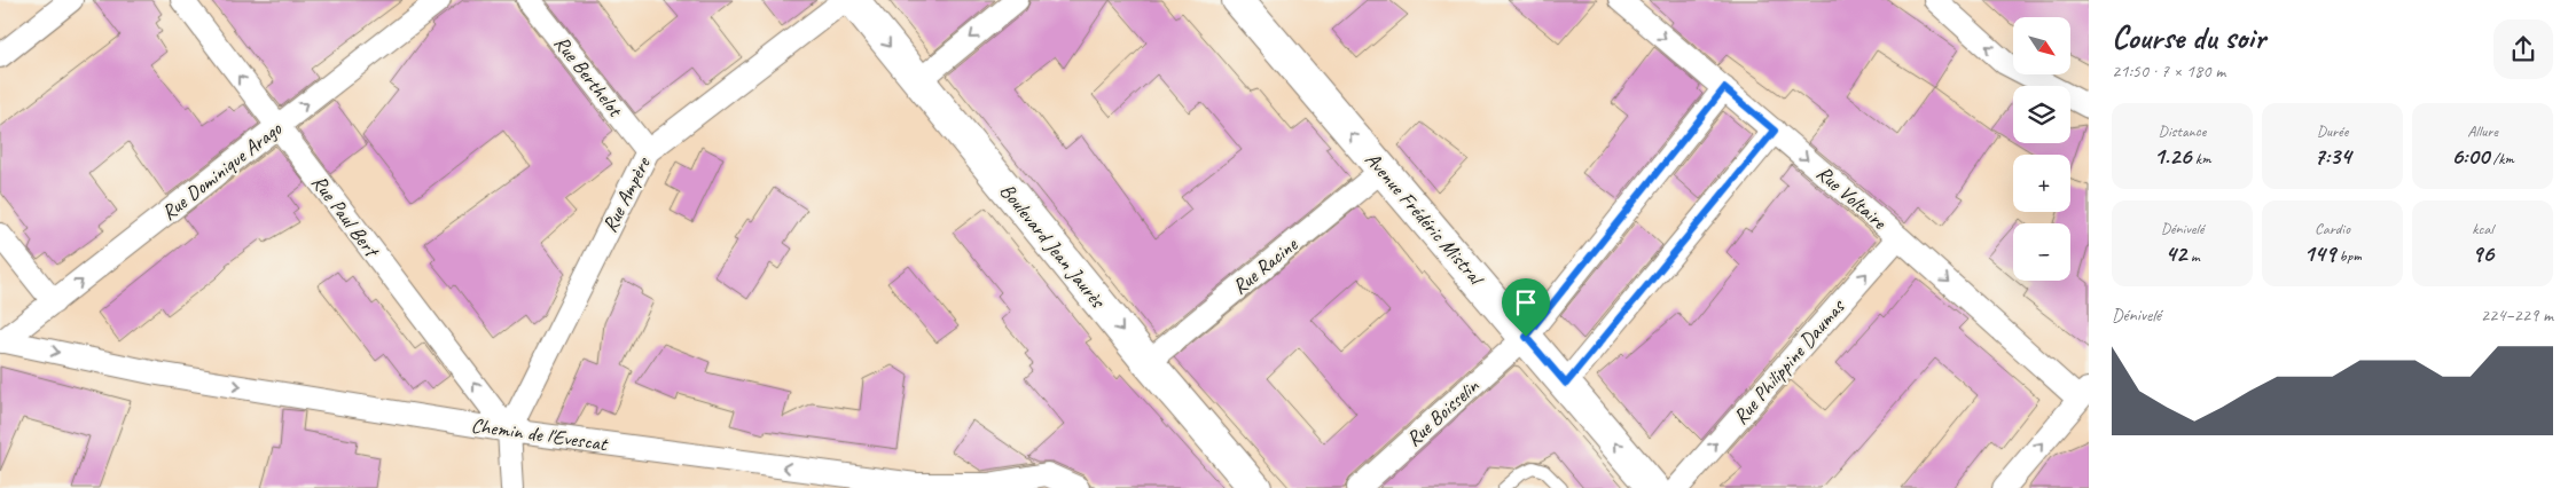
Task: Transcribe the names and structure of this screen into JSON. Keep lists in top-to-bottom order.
{
  "streets": {
    "main road": ["Avenue Frédéric Mistral", "Boulevard Jean Jaurès"],
    "street": [
      "Rue Berthelot",
      "Rue Dominique Arago",
      "Rue Ampère",
      "Rue Voltaire",
      "Rue Paul Bert",
      "Rue Racine",
      "Rue Philippine Daumas",
      "Rue Boisselin",
      "Chemin de l'Evescat"
    ]
  },
  "crossings": [
    ["Rue Berthelot", "Rue Ampère"],
    ["Rue Dominique Arago", "Rue Paul Bert"],
    ["Rue Dominique Arago", "Chemin de l'Evescat"],
    ["Rue Ampère", "Rue Paul Bert"],
    ["Rue Ampère", "Chemin de l'Evescat"],
    ["Rue Voltaire", "Rue Philippine Daumas"],
    ["Rue Voltaire", "Rue Boisselin"],
    ["Rue Paul Bert", "Chemin de l'Evescat"],
    ["Avenue Frédéric Mistral", "Rue Racine"],
    ["Avenue Frédéric Mistral", "Rue Boisselin"],
    ["Boulevard Jean Jaurès", "Rue Racine"]
  ],
  "one_way": [
    "Rue Dominique Arago",
    "Rue Voltaire",
    "Rue Paul Bert",
    "Avenue Frédéric Mistral",
    "Boulevard Jean Jaurès"
  ],
  "north": "bottom right",
  "page": {
    "heading": ["Course du soir", "21:50 · 7 × 180 m"],
    "map_buttons": ["+", "−"],
    "stats": [
      ["Distance", "1.26 km"],
      ["Durée", "7:34"],
      ["Allure", "6:00 /km"],
      ["Dénivelé", "42 m"],
      ["Cardio", "149 bpm"],
      ["kcal", "96"]
    ],
    "chart": ["Dénivelé", "224–229 m"]
  }
}
